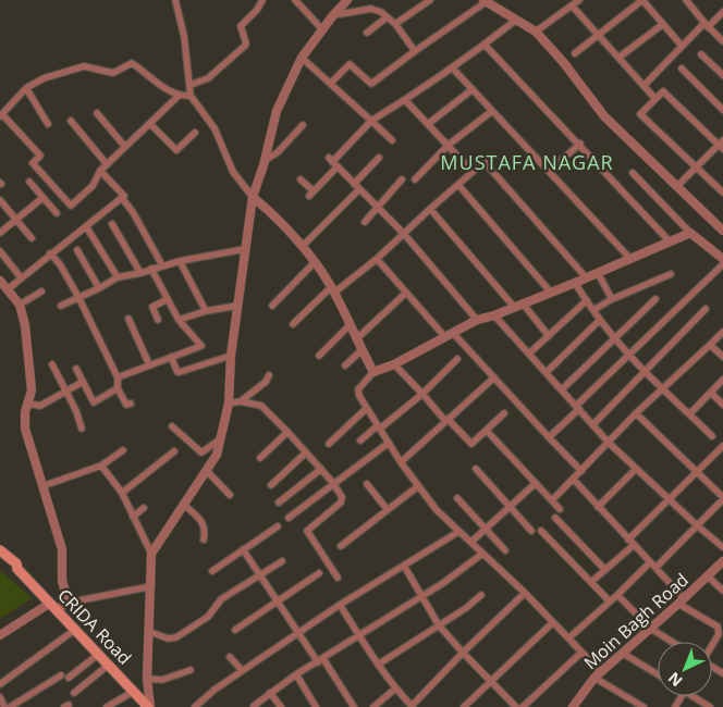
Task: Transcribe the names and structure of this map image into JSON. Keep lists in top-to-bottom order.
{
  "streets": {
    "main road": ["CRIDA Road"],
    "street": ["Moin Bagh Road"]
  },
  "districts": ["MUSTAFA NAGAR"],
  "north": "bottom left"
}
